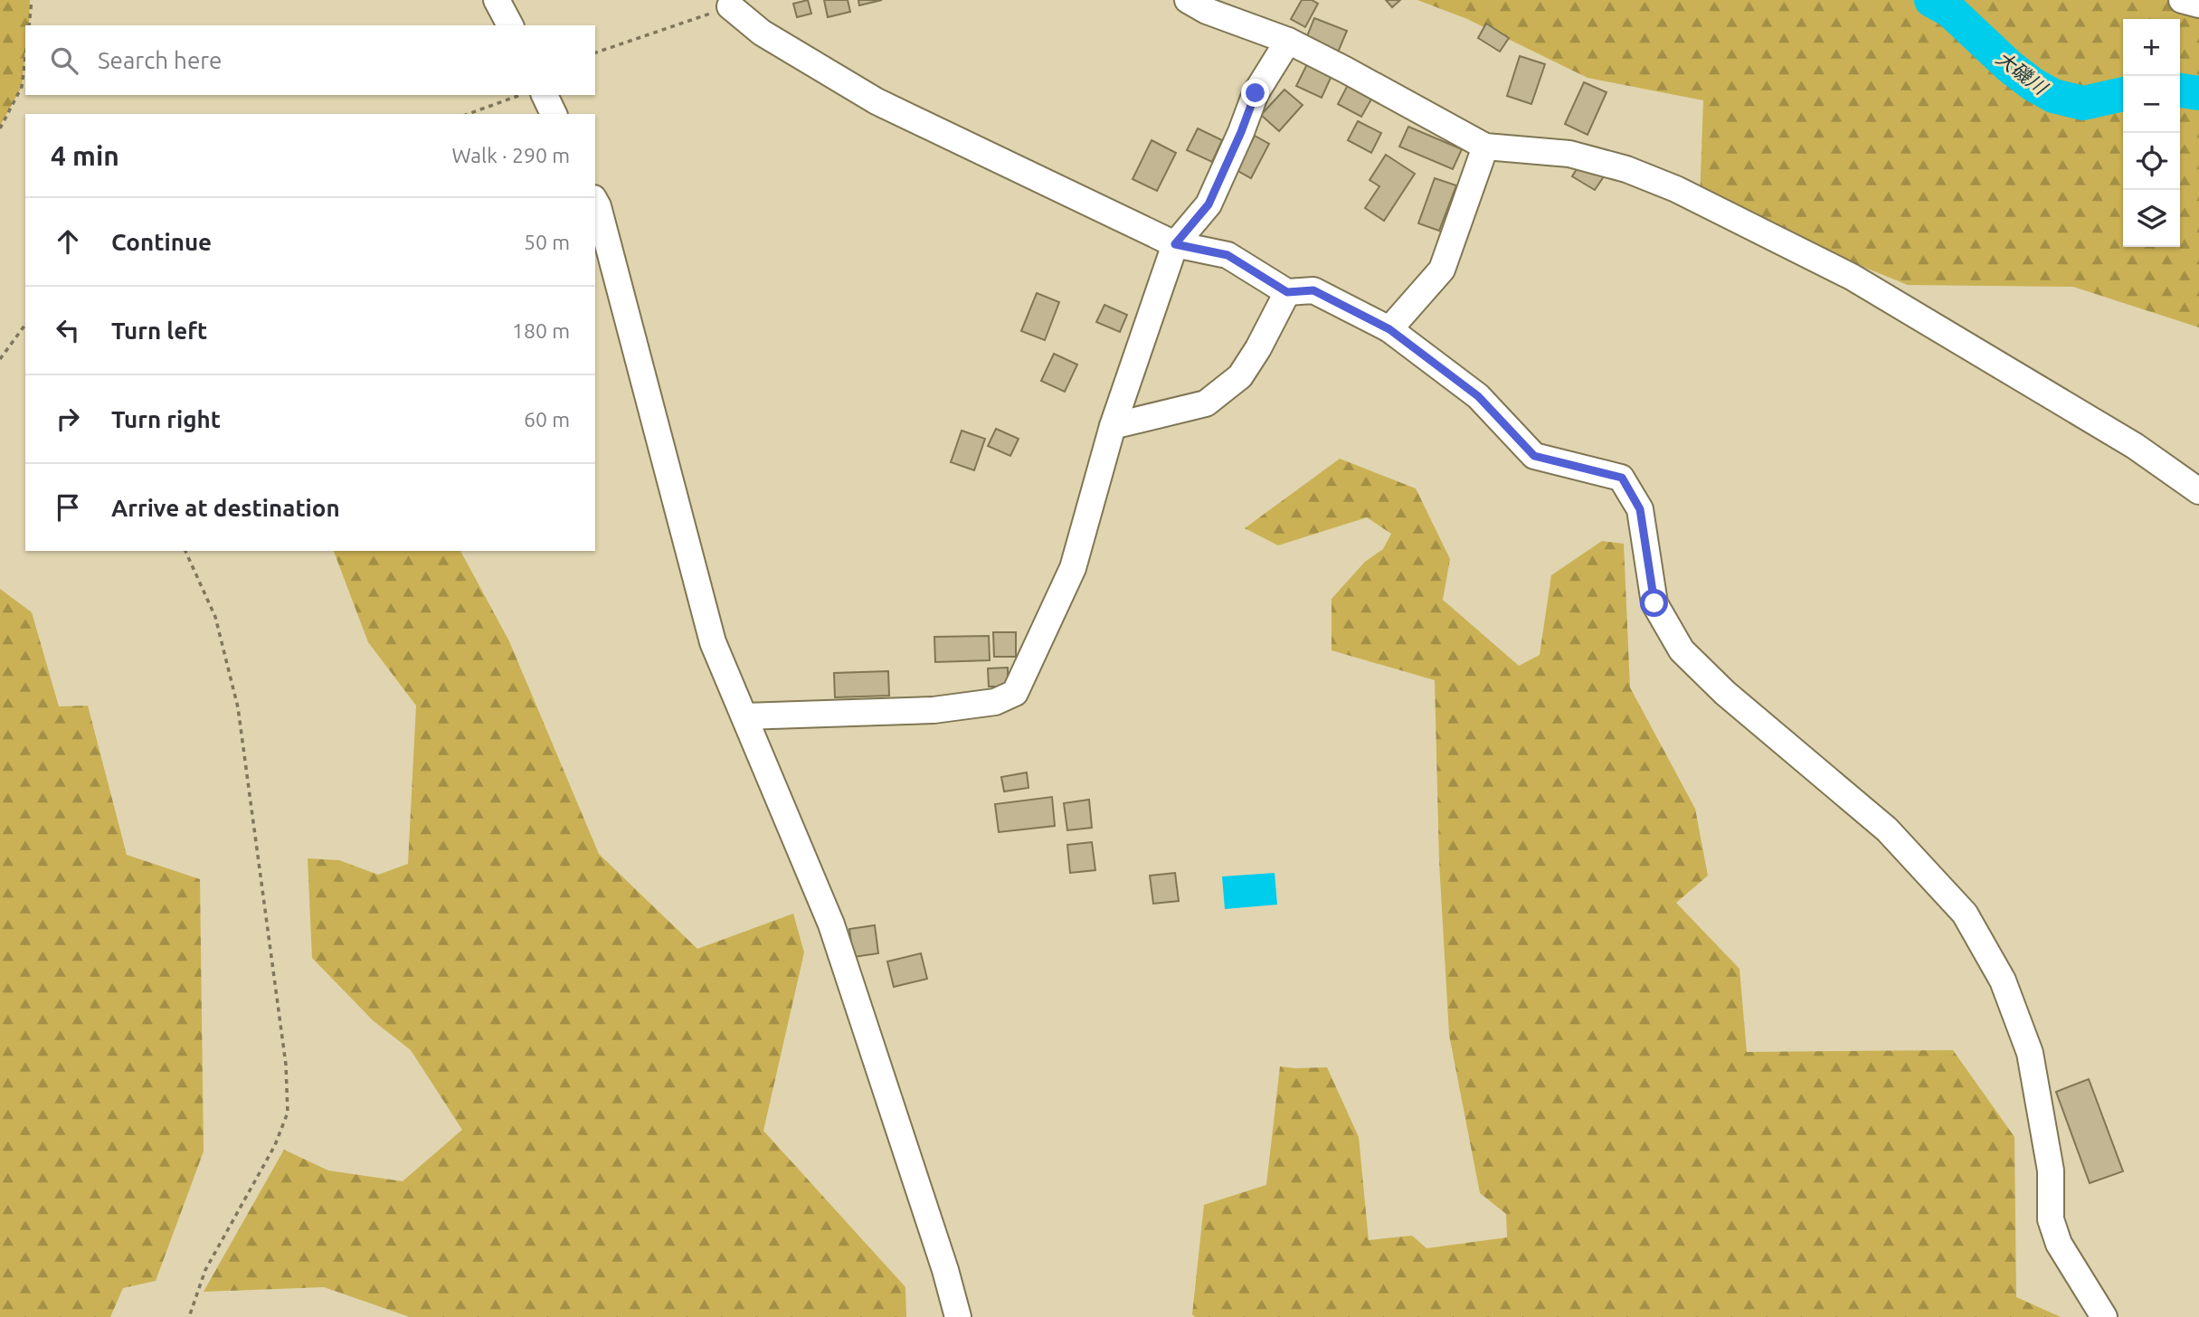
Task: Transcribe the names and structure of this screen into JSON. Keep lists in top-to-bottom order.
{
  "water": ["大磯川"],
  "page": {
    "map_buttons": ["+", "−"],
    "search": "Search here",
    "heading": ["4 min", "Walk · 290 m"],
    "list": [
      ["Continue", "50 m"],
      ["Turn left", "180 m"],
      ["Turn right", "60 m"],
      "Arrive at destination"
    ]
  }
}
